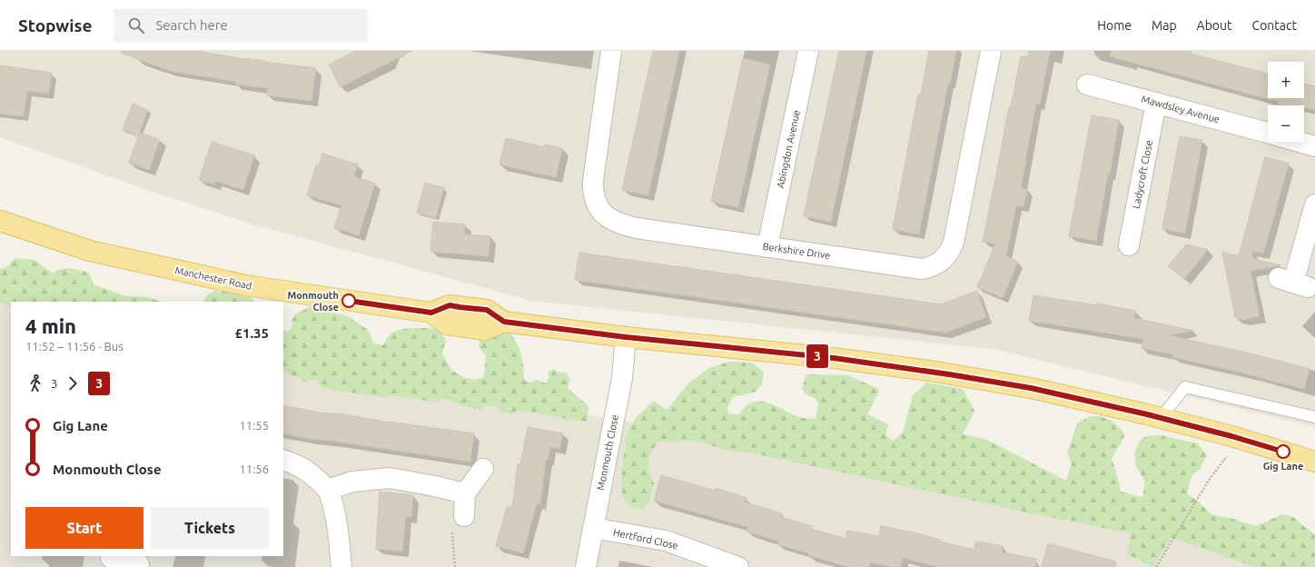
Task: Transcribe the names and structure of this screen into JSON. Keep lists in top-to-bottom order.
{
  "streets": {
    "main road": ["Manchester Road"],
    "street": [
      "Mawdsley Avenue",
      "Abingdon Avenue",
      "Ladycroft Close",
      "Berkshire Drive",
      "Monmouth Close",
      "Hertford Close"
    ]
  },
  "crossings": [
    ["Mawdsley Avenue", "Ladycroft Close"],
    ["Abingdon Avenue", "Berkshire Drive"],
    ["Manchester Road", "Monmouth Close"],
    ["Monmouth Close", "Hertford Close"]
  ],
  "places": ["Monmouth Close", "Gig Lane"],
  "lines": ["bus line 3"],
  "page": {
    "header": "Stopwise",
    "search": "Search here",
    "nav": [
      "Home",
      "Map",
      "About",
      "Contact"
    ],
    "on_map": "3",
    "map_buttons": ["+", "−"],
    "heading": ["4 min", "11:52 – 11:56 · Bus", "£1.35"],
    "legs": ["3", "3"],
    "list": [
      {
        "name": "Gig Lane",
        "value": "11:55"
      },
      {
        "name": "Monmouth Close",
        "value": "11:56"
      }
    ],
    "buttons": ["Start", "Tickets"]
  }
}
